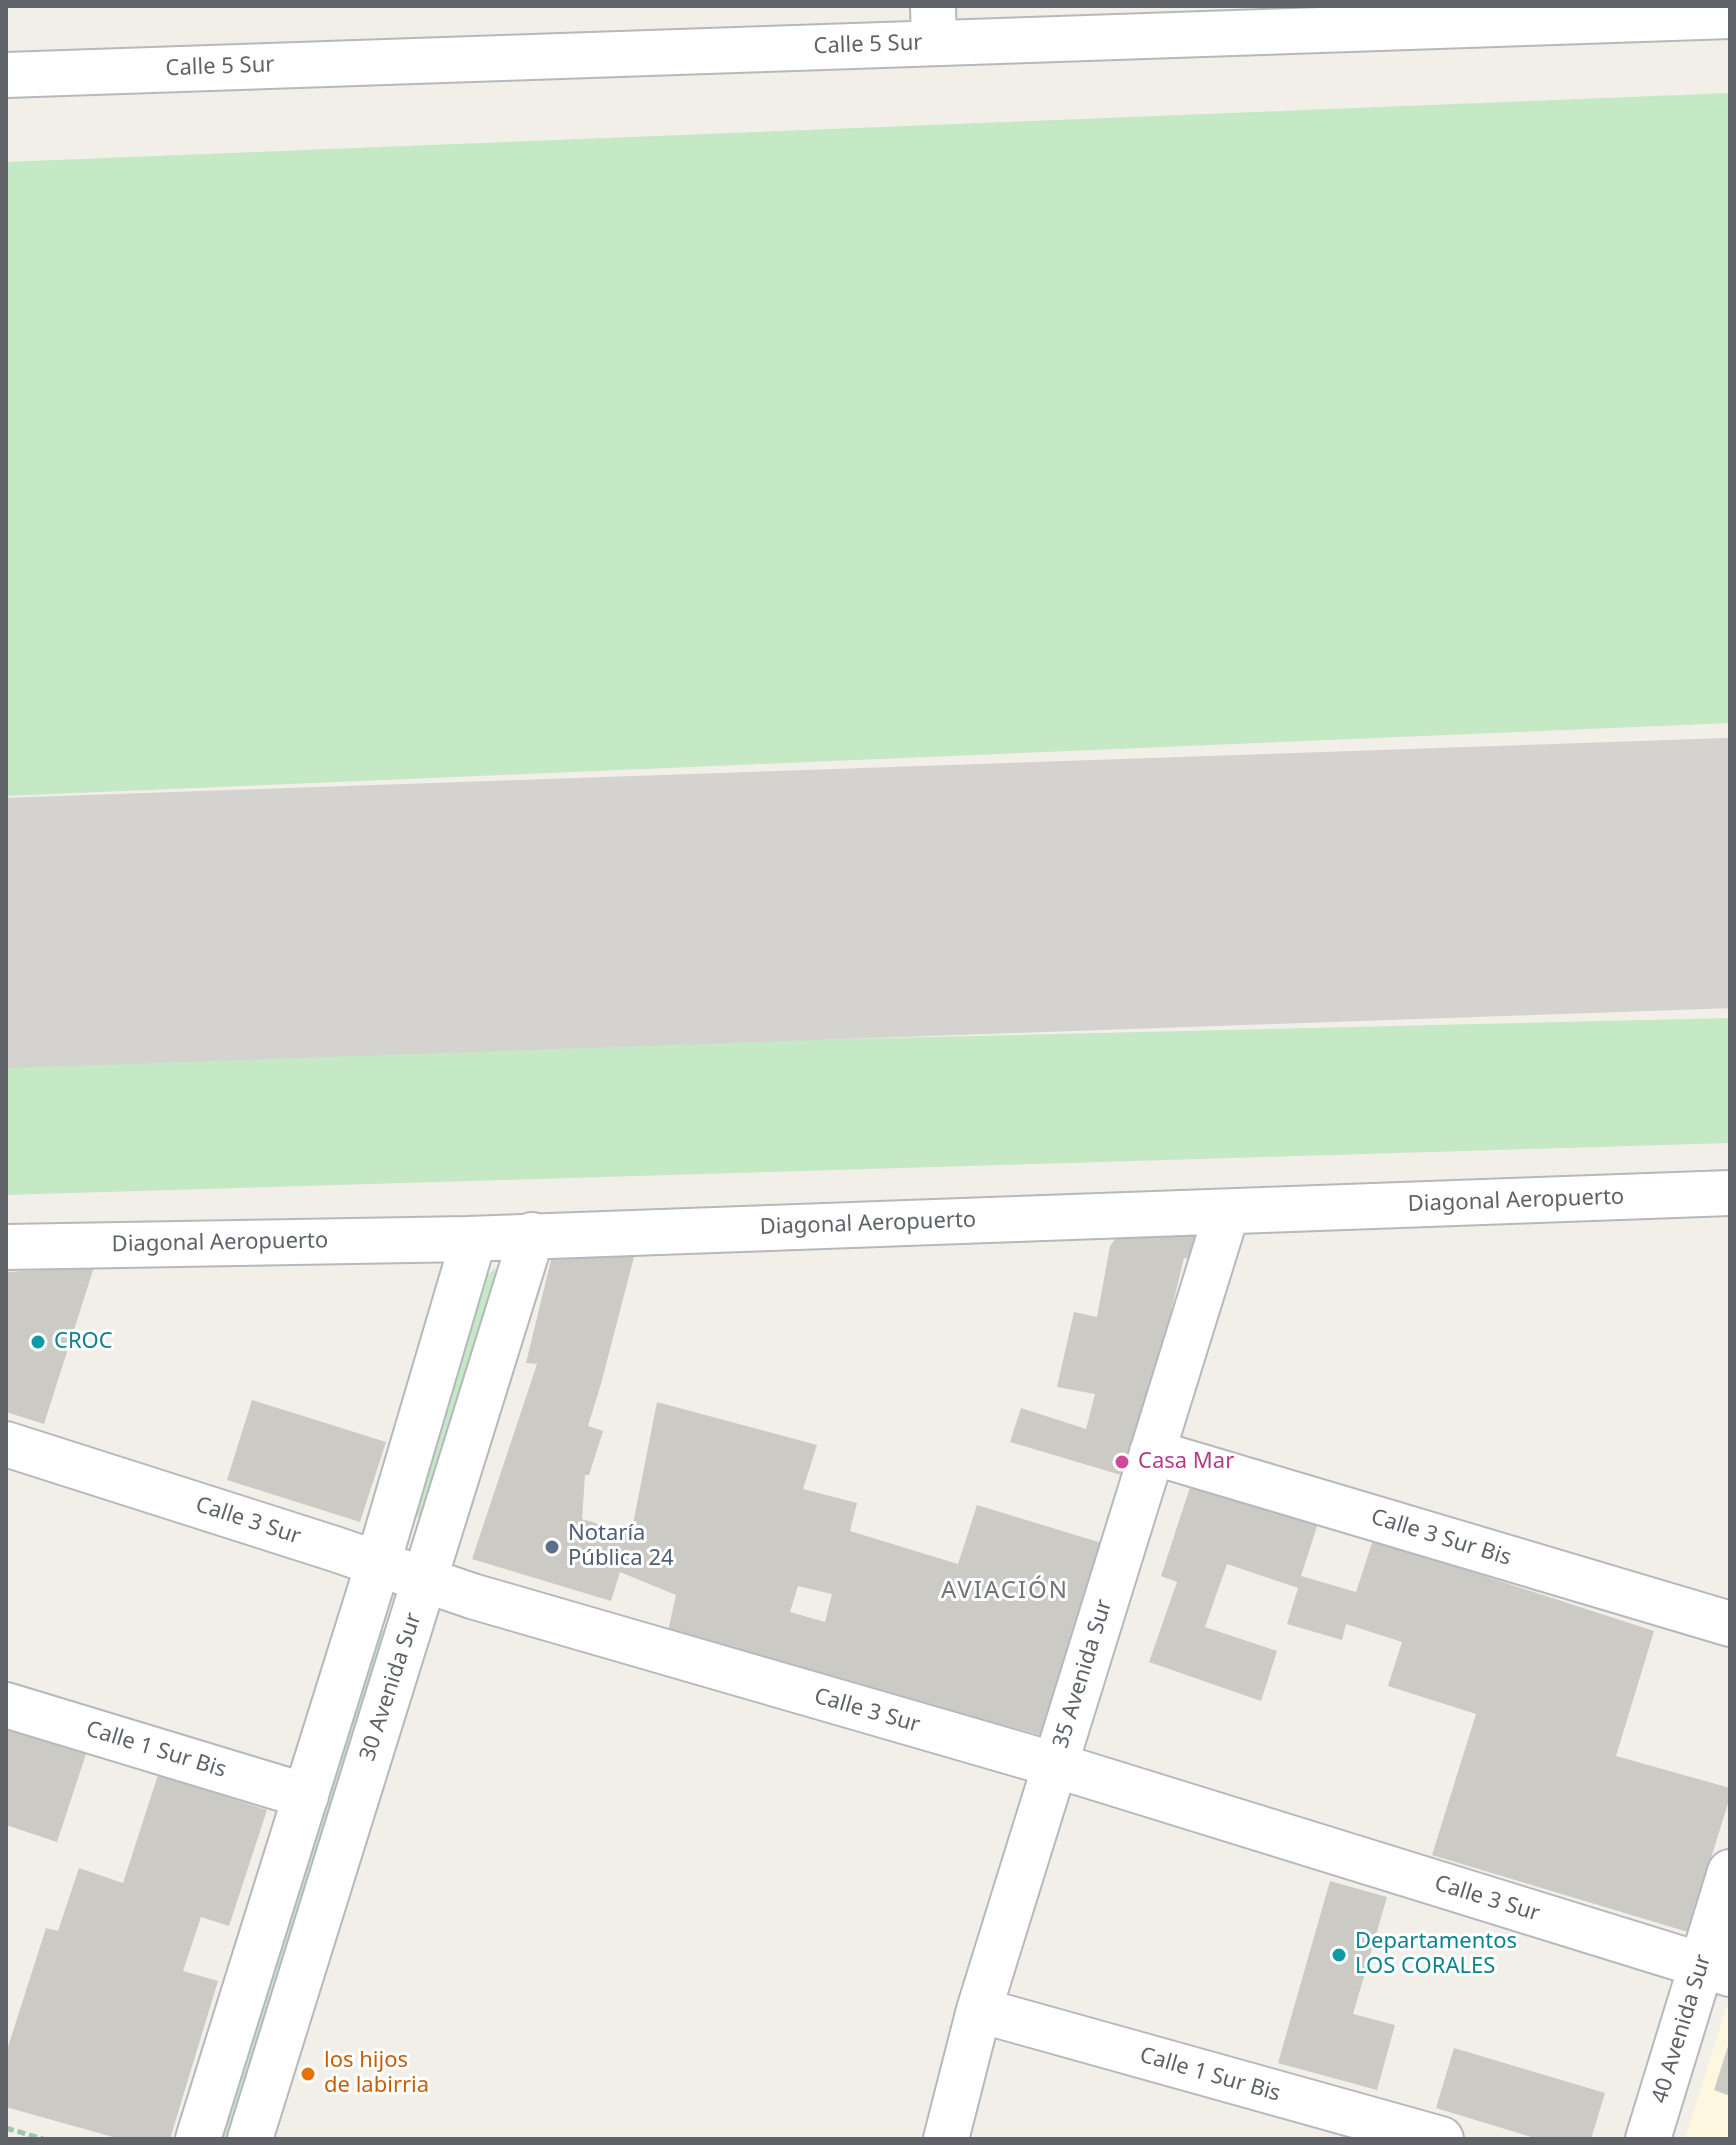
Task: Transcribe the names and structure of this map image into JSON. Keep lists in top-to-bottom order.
{
  "streets": {
    "street": [
      "Calle 5 Sur",
      "Diagonal Aeropuerto",
      "Calle 3 Sur",
      "Calle 3 Sur Bis",
      "35 Avenida Sur",
      "30 Avenida Sur",
      "Calle 1 Sur Bis",
      "40 Avenida Sur"
    ]
  },
  "crossings": [
    ["Diagonal Aeropuerto", "35 Avenida Sur"],
    ["Diagonal Aeropuerto", "30 Avenida Sur"],
    ["Calle 3 Sur", "35 Avenida Sur"],
    ["Calle 3 Sur", "30 Avenida Sur"],
    ["Calle 3 Sur", "40 Avenida Sur"],
    ["Calle 3 Sur Bis", "35 Avenida Sur"],
    ["35 Avenida Sur", "Calle 1 Sur Bis"]
  ],
  "districts": ["AVIACIÓN"],
  "places": [
    "CROC",
    "Casa Mar",
    "Notaría Pública 24",
    "Departamentos LOS CORALES",
    "los hijos de labirria"
  ]
}
